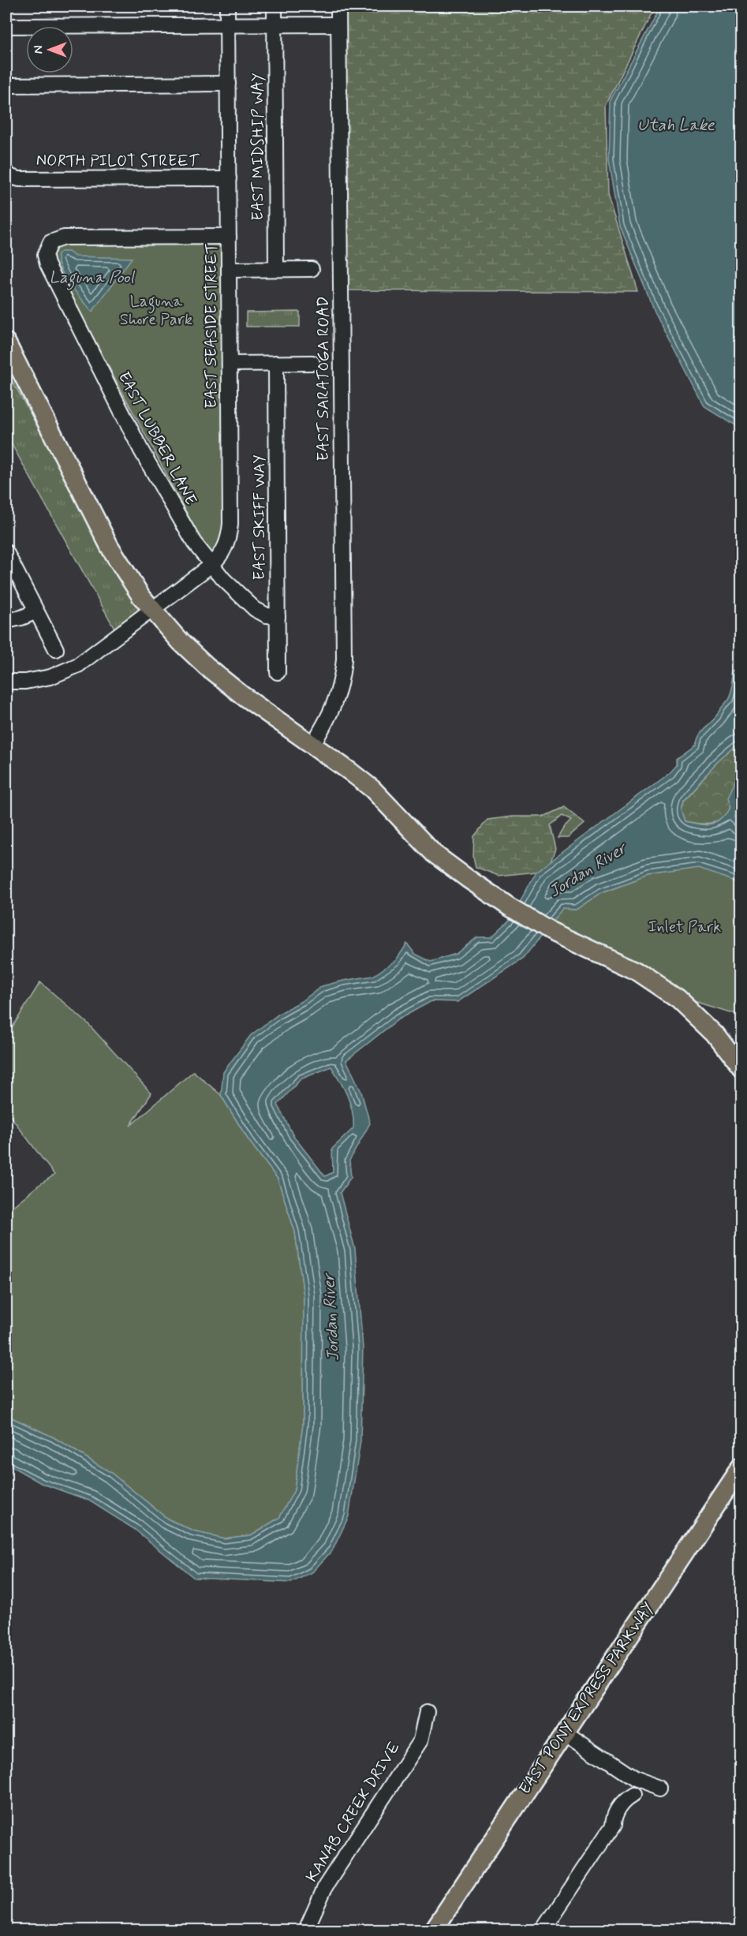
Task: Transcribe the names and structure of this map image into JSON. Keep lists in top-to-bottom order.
{
  "streets": {
    "main road": ["EAST PONY EXPRESS PARKWAY"],
    "street": [
      "EAST MIDSHIP WAY",
      "NORTH PILOT STREET",
      "EAST SEASIDE STREET",
      "EAST SARATOGA ROAD",
      "EAST LUBBER LANE",
      "EAST SKIFF WAY",
      "KANAB CREEK DRIVE"
    ]
  },
  "crossings": [
    ["NORTH PILOT STREET", "EAST SEASIDE STREET"],
    ["EAST SEASIDE STREET", "EAST LUBBER LANE"],
    ["EAST LUBBER LANE", "EAST SKIFF WAY"]
  ],
  "water": ["Utah Lake", "Laguna Pool", "Jordan River"],
  "parks": ["Laguna Shore Park", "Inlet Park"],
  "north": "left"
}
